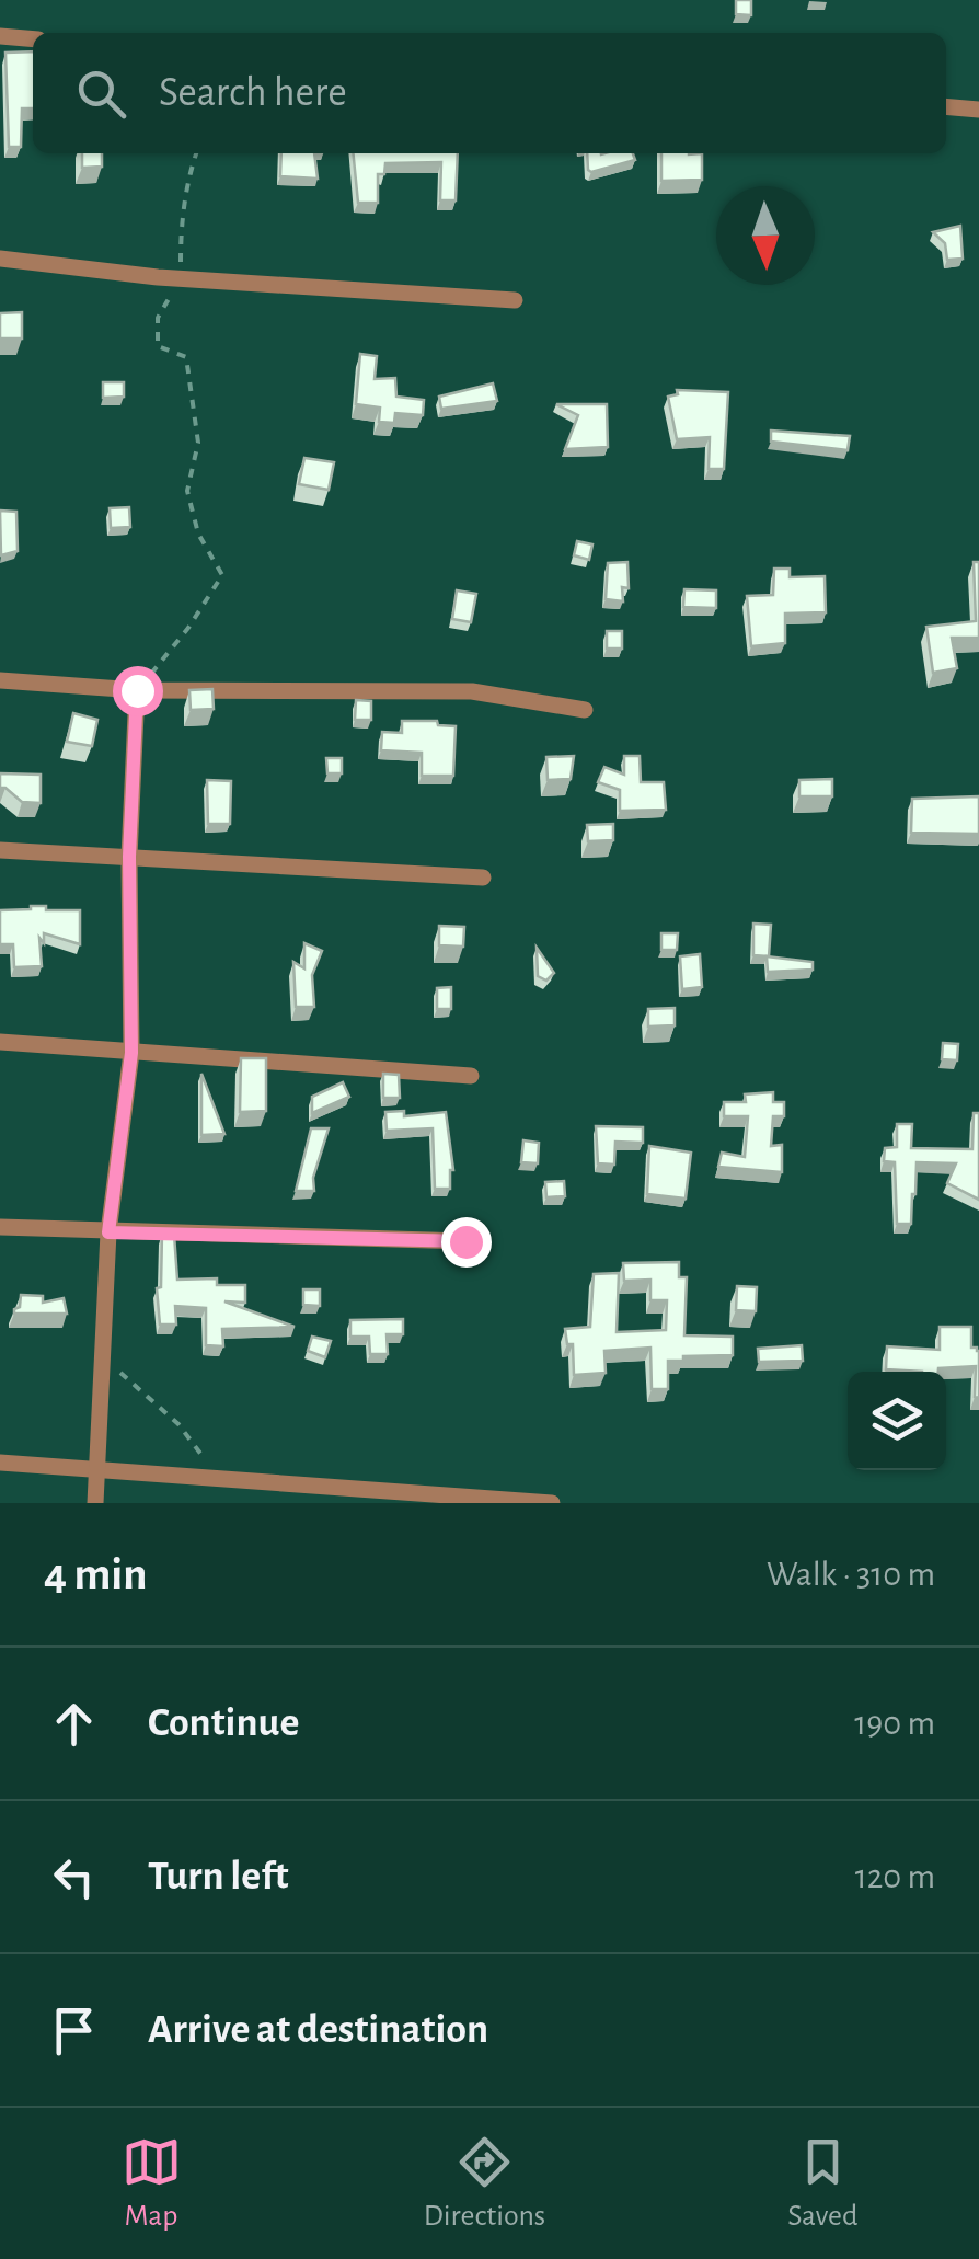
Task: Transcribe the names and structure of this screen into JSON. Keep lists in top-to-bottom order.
{
  "north": "bottom",
  "page": {
    "search": "Search here",
    "heading": ["4 min", "Walk · 310 m"],
    "list": [
      ["Continue", "190 m"],
      ["Turn left", "120 m"],
      "Arrive at destination"
    ],
    "nav": ["Map", "Directions", "Saved"]
  }
}
